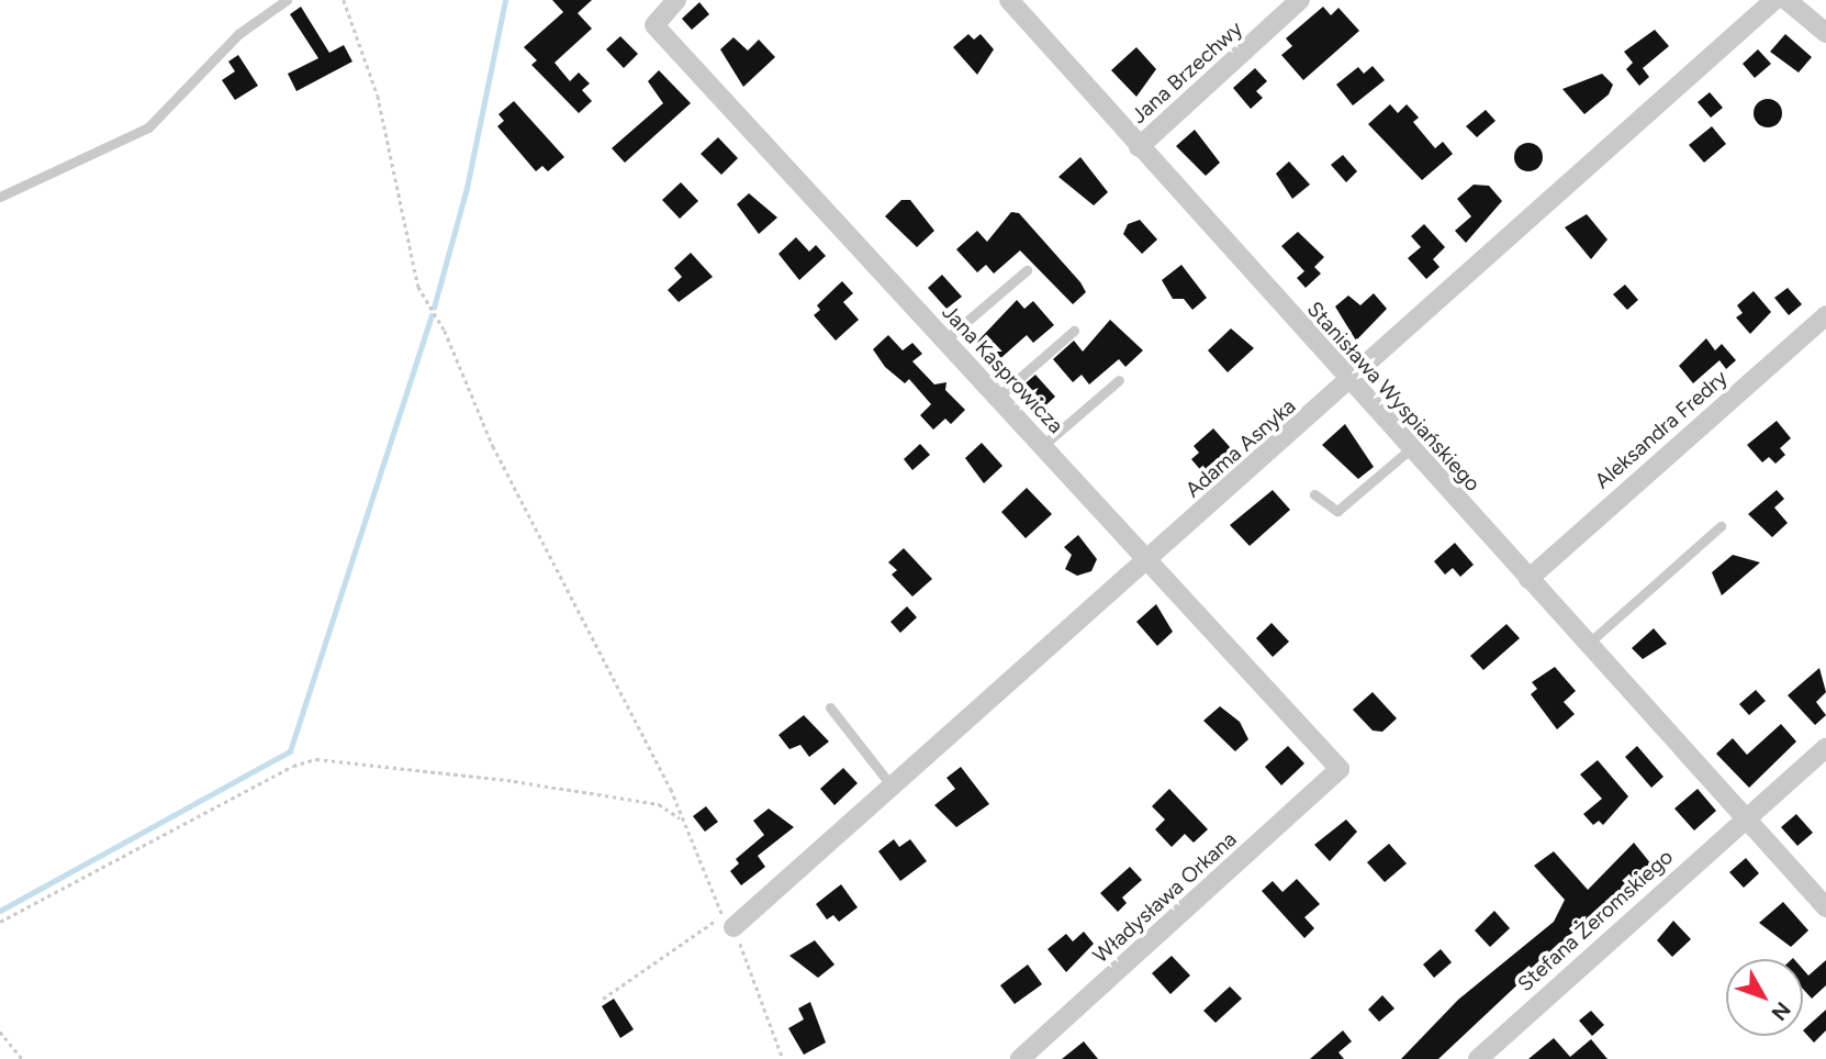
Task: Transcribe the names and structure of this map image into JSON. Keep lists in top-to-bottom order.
{
  "streets": {
    "street": [
      "Jana Brzechwy",
      "Jana Kasprowicza",
      "Stanisława Wyspiańskiego",
      "Aleksandra Fredry",
      "Adama Asnyka",
      "Władysława Orkana",
      "Stefana Żeromskiego"
    ]
  },
  "crossings": [
    ["Jana Brzechwy", "Stanisława Wyspiańskiego"],
    ["Jana Kasprowicza", "Adama Asnyka"],
    ["Jana Kasprowicza", "Władysława Orkana"],
    ["Stanisława Wyspiańskiego", "Aleksandra Fredry"],
    ["Stanisława Wyspiańskiego", "Adama Asnyka"],
    ["Stanisława Wyspiańskiego", "Stefana Żeromskiego"]
  ],
  "north": "bottom right"
}
